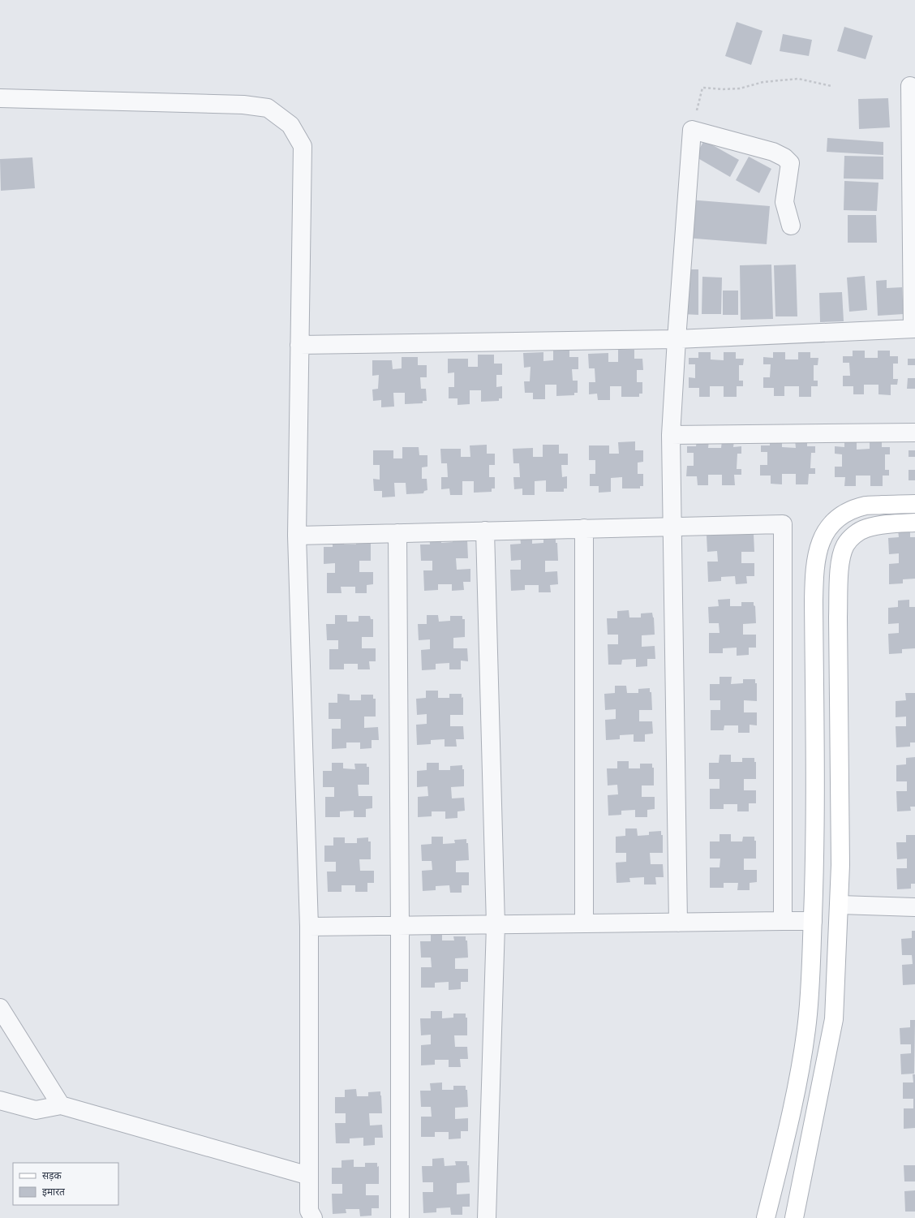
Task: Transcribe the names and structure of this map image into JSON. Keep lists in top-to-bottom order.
{
  "legend": ["सड़क", "इमारत"]
}
